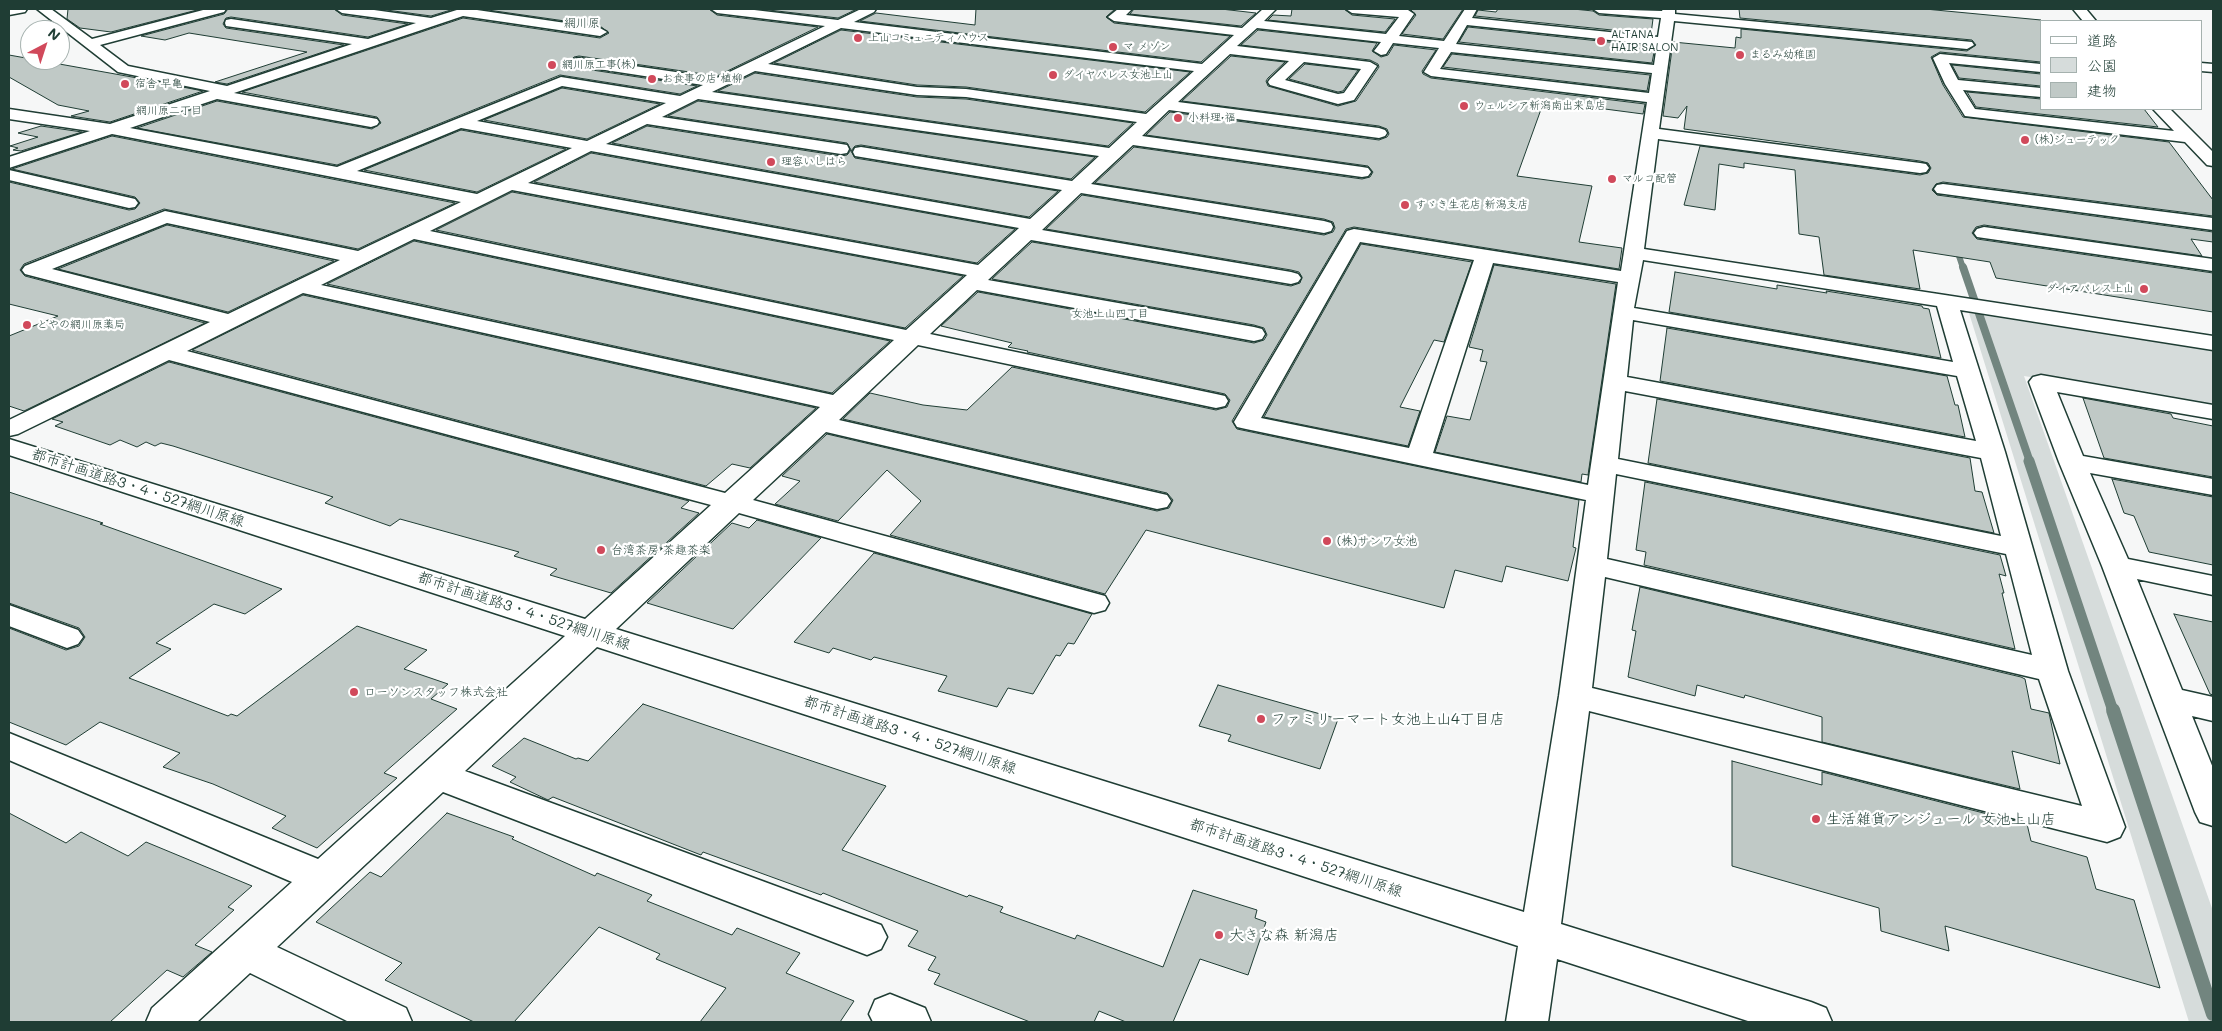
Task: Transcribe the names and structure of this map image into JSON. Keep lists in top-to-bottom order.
{
  "streets": {
    "street": ["都市計画道路3・4・527網川原線"]
  },
  "districts": ["網川原", "網川原二丁目", "女池上山四丁目"],
  "places": [
    "上山コミュニティハウス",
    "ALTANA HAIR SALON",
    "マ メゾン",
    "まるみ幼稚園",
    "網川原工事(株)",
    "ダイヤパレス女池上山",
    "お食事の店 植柳",
    "宿舎 早亀",
    "ウェルシア新潟南出来島店",
    "小料理 福",
    "(株)ジューテック",
    "理容いしはら",
    "マルコ配管",
    "すゞき生花店 新潟支店",
    "ダイアパレス上山",
    "とやの網川原薬局",
    "(株)サンワ女池",
    "台湾茶房 茶趣茶楽",
    "ローソンスタッフ株式会社",
    "ファミリーマート女池上山4丁目店",
    "生活雑貨アンジュール 女池上山店",
    "大きな森 新潟店"
  ],
  "legend": ["道路", "公園", "建物"],
  "north": "top right"
}
